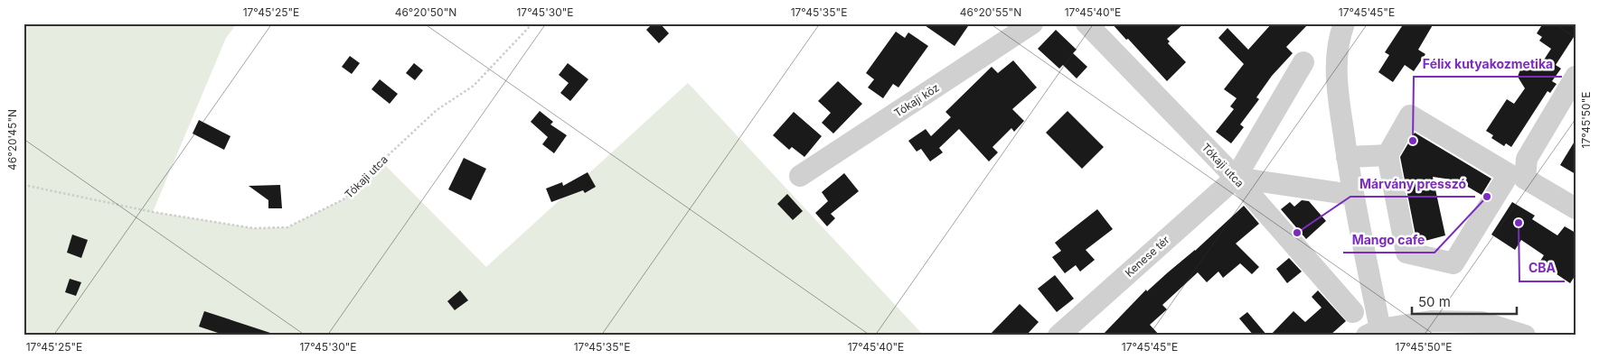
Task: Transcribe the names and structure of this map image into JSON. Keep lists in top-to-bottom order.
{
  "streets": {
    "street": ["Tókaji köz", "Tókaji utca", "Kenese tér"]
  },
  "crossings": [
    ["Tókaji utca", "Kenese tér"]
  ],
  "places": [
    "Félix kutyakozmetika",
    "Mango cafe",
    "CBA",
    "Márvány presszó"
  ],
  "scale_bar": "50 m",
  "coordinates": [
    "17°45'25\"E",
    "46°20'50\"N",
    "17°45'30\"E",
    "17°45'35\"E",
    "46°20'55\"N",
    "17°45'40\"E",
    "17°45'45\"E",
    "17°45'50\"E",
    "46°20'45\"N"
  ]
}
